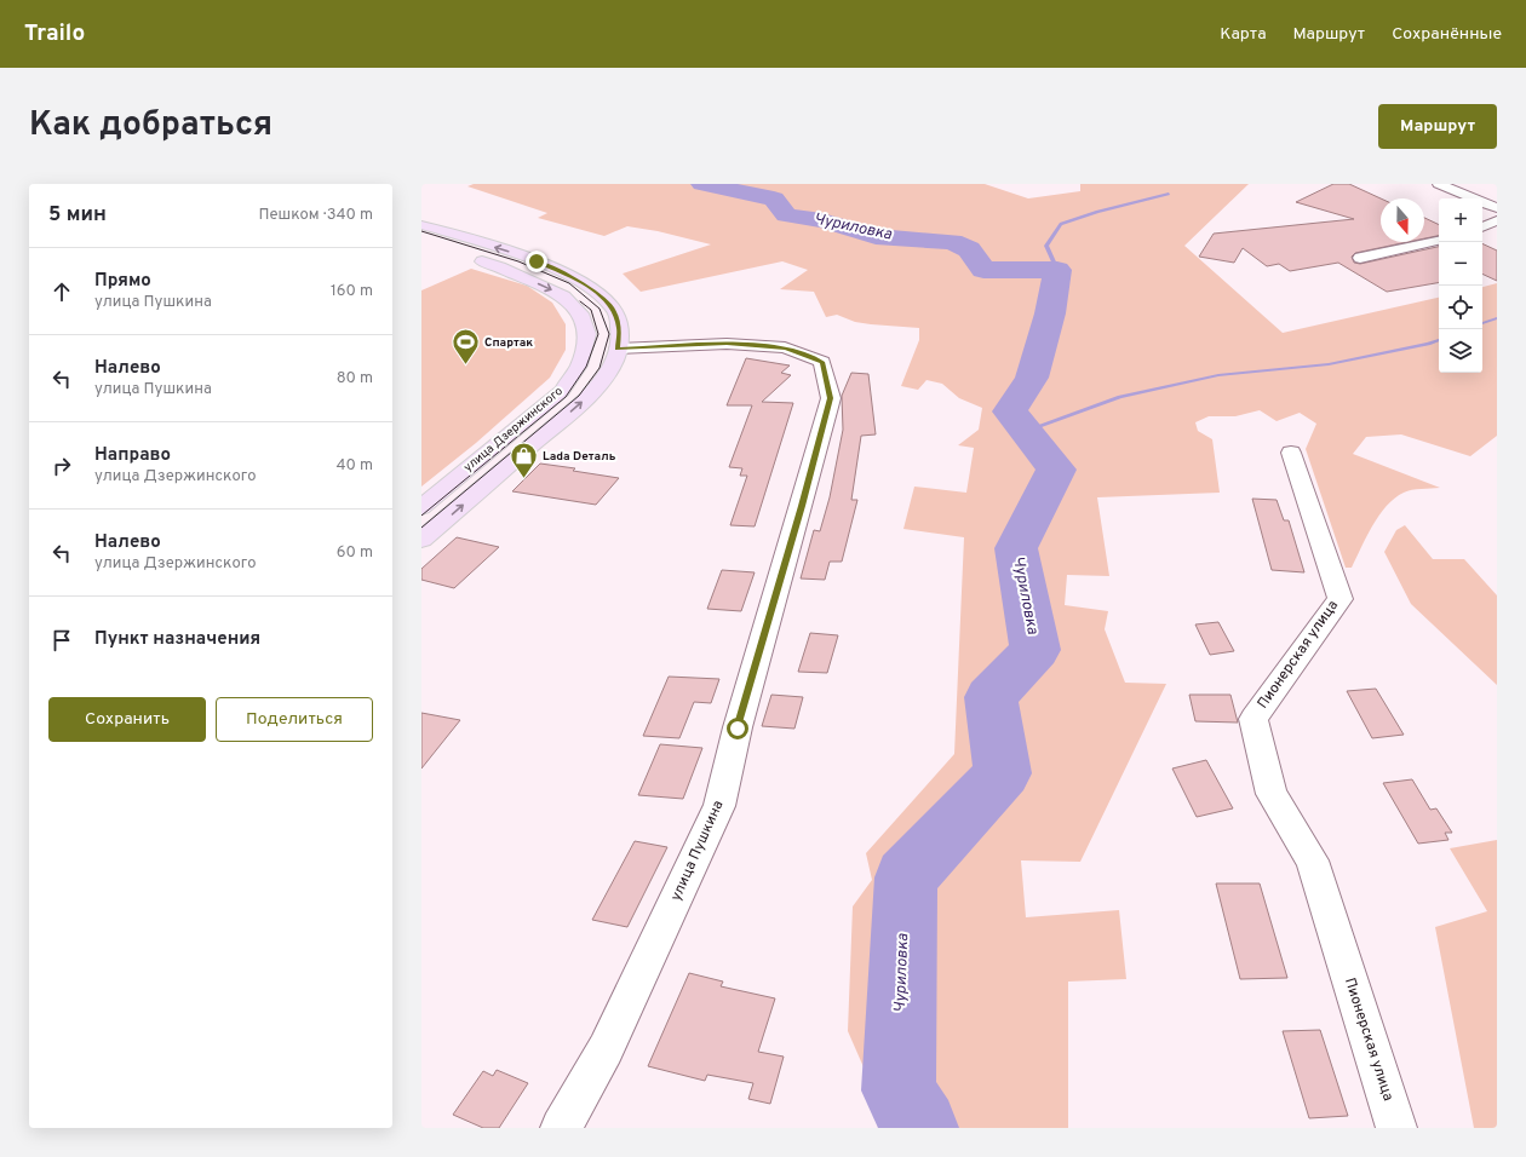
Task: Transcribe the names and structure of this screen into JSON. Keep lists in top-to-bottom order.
{
  "streets": {
    "main road": ["улица Дзержинского"],
    "street": ["Пионерская улица", "улица Пушкина"]
  },
  "crossings": [
    ["улица Дзержинского", "улица Пушкина"]
  ],
  "water": ["Чуриловка"],
  "places": {
    "sports": ["Спартак"],
    "shop": ["Lada Dеталь"]
  },
  "north": "bottom",
  "page": {
    "header": "Trailo",
    "nav": ["Карта", "Маршрут", "Сохранённые"],
    "title": "Как добраться",
    "buttons": [
      "Маршрут",
      ["Сохранить", "Поделиться"]
    ],
    "heading": ["5 мин", "Пешком · 340 m"],
    "map_buttons": ["+", "−"],
    "list": [
      ["Прямо", "улица Пушкина", "160 m"],
      ["Налево", "улица Пушкина", "80 m"],
      ["Направо", "улица Дзержинского", "40 m"],
      ["Налево", "улица Дзержинского", "60 m"],
      "Пункт назначения"
    ]
  }
}
